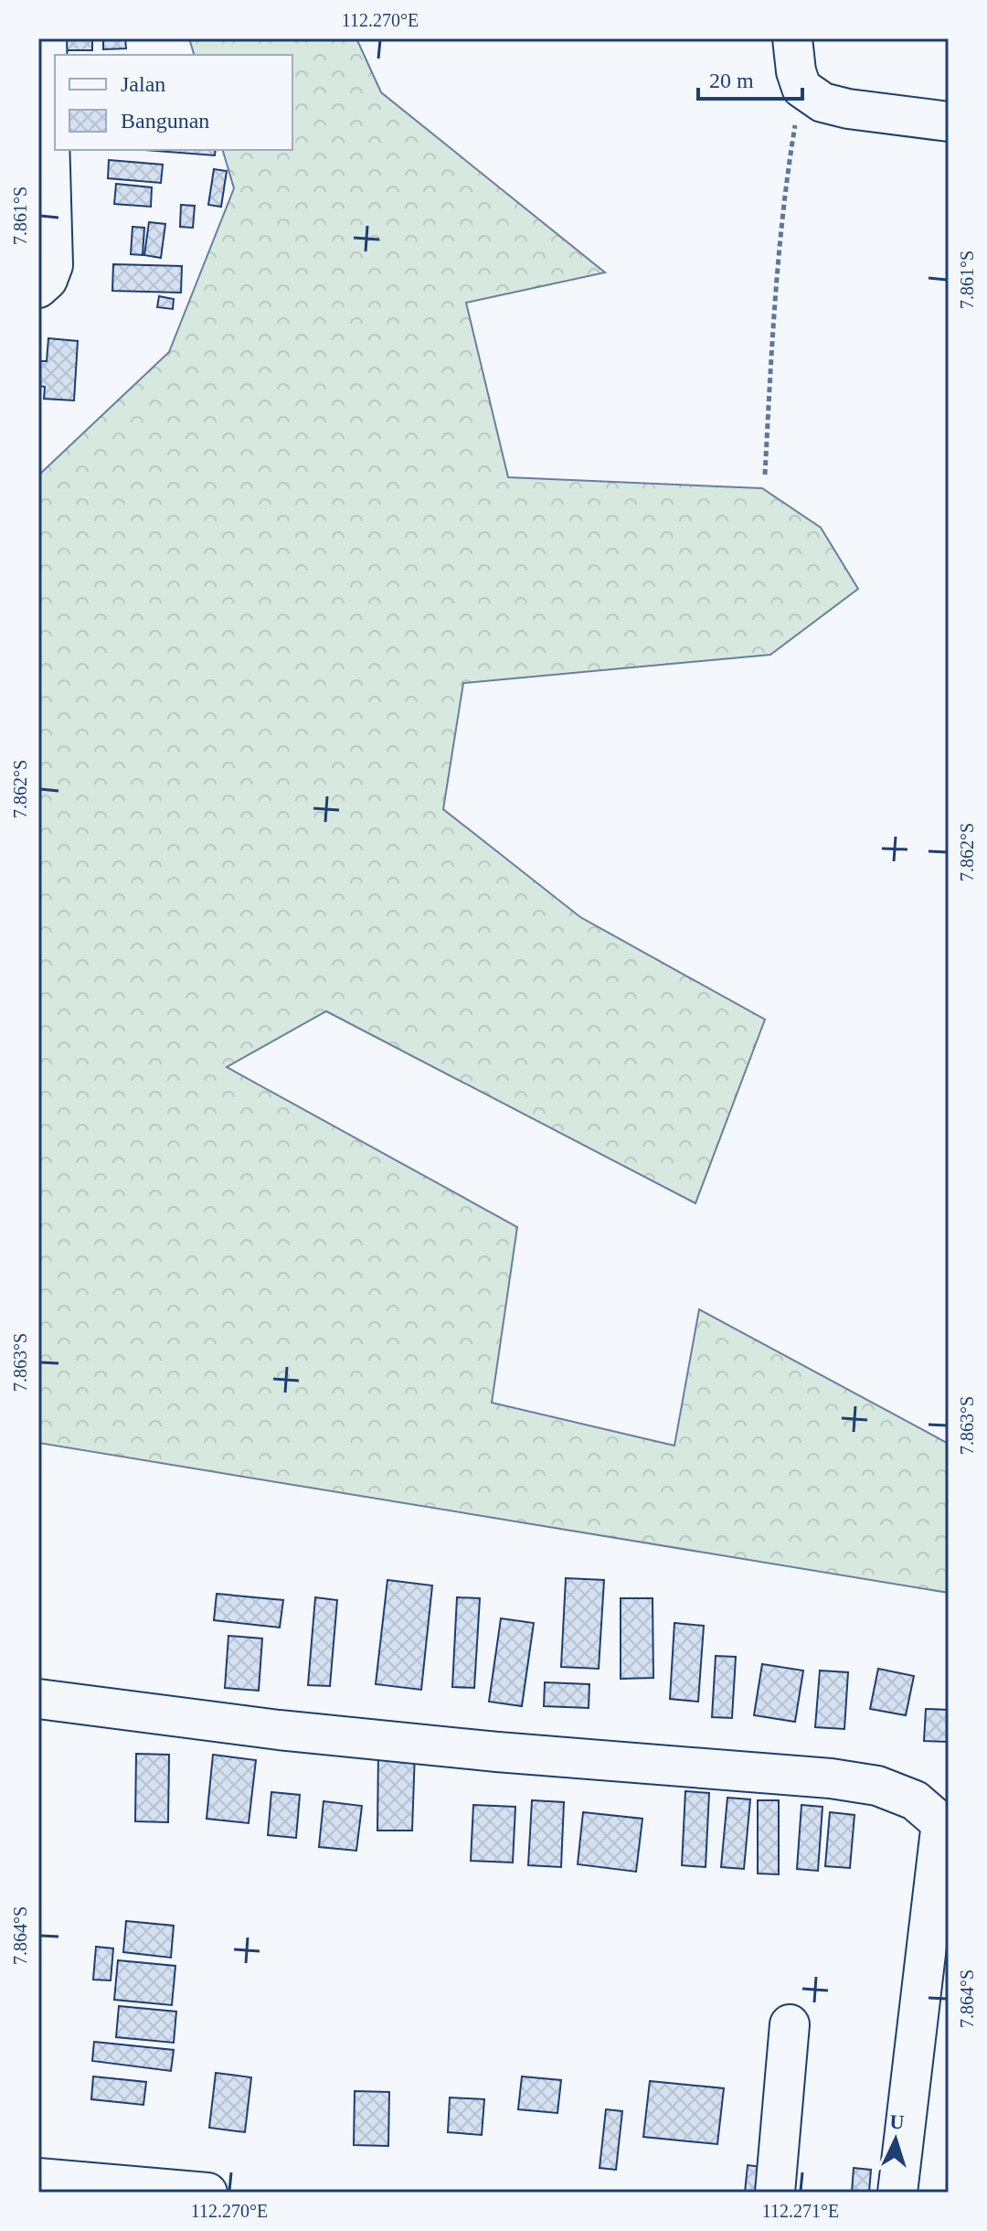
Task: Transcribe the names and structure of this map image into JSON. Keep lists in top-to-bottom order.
{
  "legend": ["Jalan", "Bangunan"],
  "scale_bar": "20 m",
  "north": "top",
  "coordinates": [
    "112.270°E",
    "7.861°S",
    "7.862°S",
    "7.863°S",
    "7.864°S",
    "112.271°E"
  ]
}
